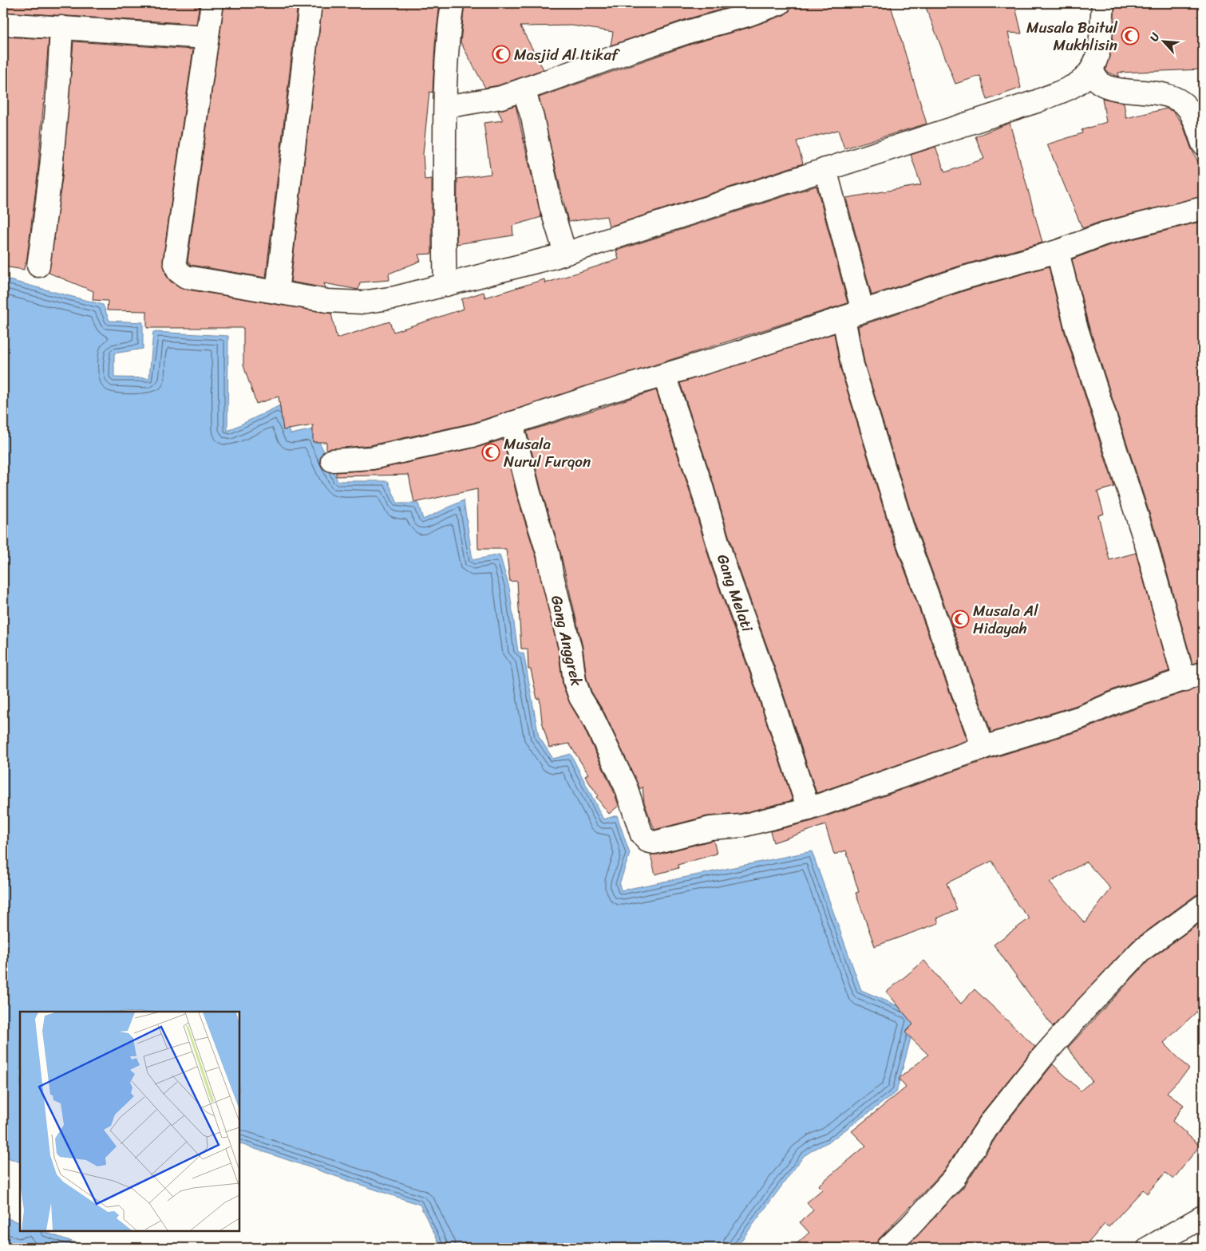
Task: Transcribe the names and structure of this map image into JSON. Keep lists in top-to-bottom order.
{
  "streets": {
    "street": ["Gang Melati", "Gang Anggrek"]
  },
  "crossings": [
    ["Gang Melati", "Gang Anggrek"]
  ],
  "places": {
    "mosque": [
      "Musala Baitul Mukhlisin",
      "Masjid Al Itikaf",
      "Musala Nurul Furqon",
      "Musala Al Hidayah"
    ]
  },
  "north": "top left"
}
